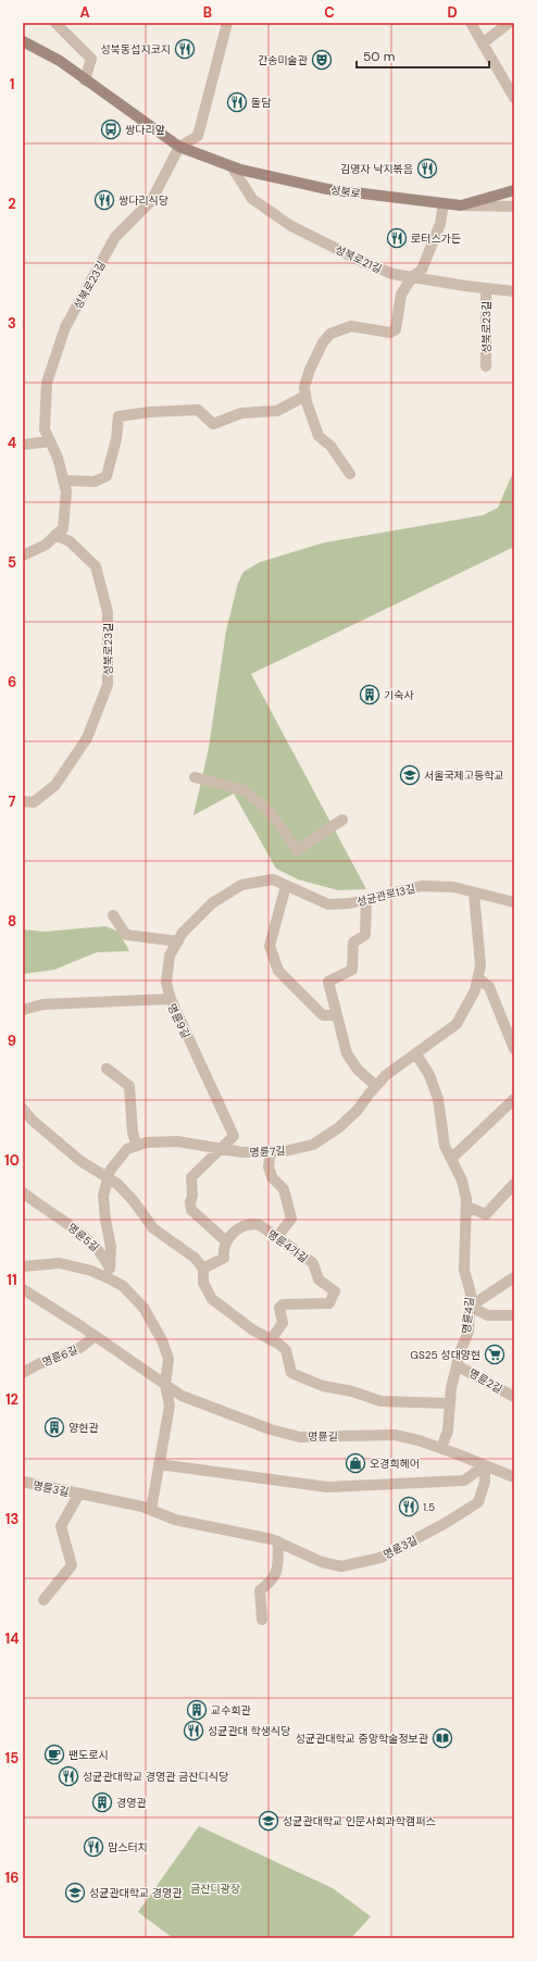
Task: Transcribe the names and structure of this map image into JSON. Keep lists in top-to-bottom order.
{
  "streets": {
    "main road": ["성북로"],
    "street": [
      "성북로21길",
      "성북로23길",
      "성균관로13길",
      "명륜9길",
      "명륜7길",
      "명륜5길",
      "명륜4가길",
      "명륜4길",
      "명륜6길",
      "명륜2길",
      "명륜길",
      "명륜3길"
    ]
  },
  "crossings": [
    ["성북로", "성북로21길"],
    ["성북로", "성북로23길"],
    ["성북로21길", "성북로23길"],
    ["성균관로13길", "명륜9길"],
    ["성균관로13길", "명륜7길"],
    ["명륜9길", "명륜7길"],
    ["명륜7길", "명륜5길"],
    ["명륜7길", "명륜4길"],
    ["명륜5길", "명륜길"],
    ["명륜4길", "명륜2길"],
    ["명륜4길", "명륜길"],
    ["명륜6길", "명륜길"],
    ["명륜길", "명륜3길"]
  ],
  "parks": ["금잔디광장"],
  "places": {
    "restaurant": [
      "성북동섭지코지",
      "돌담",
      "김명자 낙지볶음",
      "쌍다리식당",
      "로터스가든",
      "1.5",
      "성균관대 학생식당",
      "성균관대학교 경영관 금잔디식당",
      "맘스터치"
    ],
    "theatre": ["간송미술관"],
    "bus stop": ["쌍다리앞"],
    "building": [
      "기숙사",
      "양현관",
      "교수회관",
      "경영관"
    ],
    "school or university": ["서울국제고등학교", "성균관대학교 인문사회과학캠퍼스", "성균관대학교 경영관"],
    "supermarket": ["GS25 성대양현"],
    "shop": ["오경희헤어"],
    "library": ["성균관대학교 중앙학술정보관"],
    "cafe": ["팬도로시"]
  },
  "scale_bar": "50 m",
  "grid": {
    "columns": [
      "A",
      "B",
      "C",
      "D"
    ],
    "rows": [
      "1",
      "2",
      "3",
      "4",
      "5",
      "6",
      "7",
      "8",
      "9",
      "10",
      "11",
      "12",
      "13",
      "14",
      "15",
      "16"
    ]
  }
}
